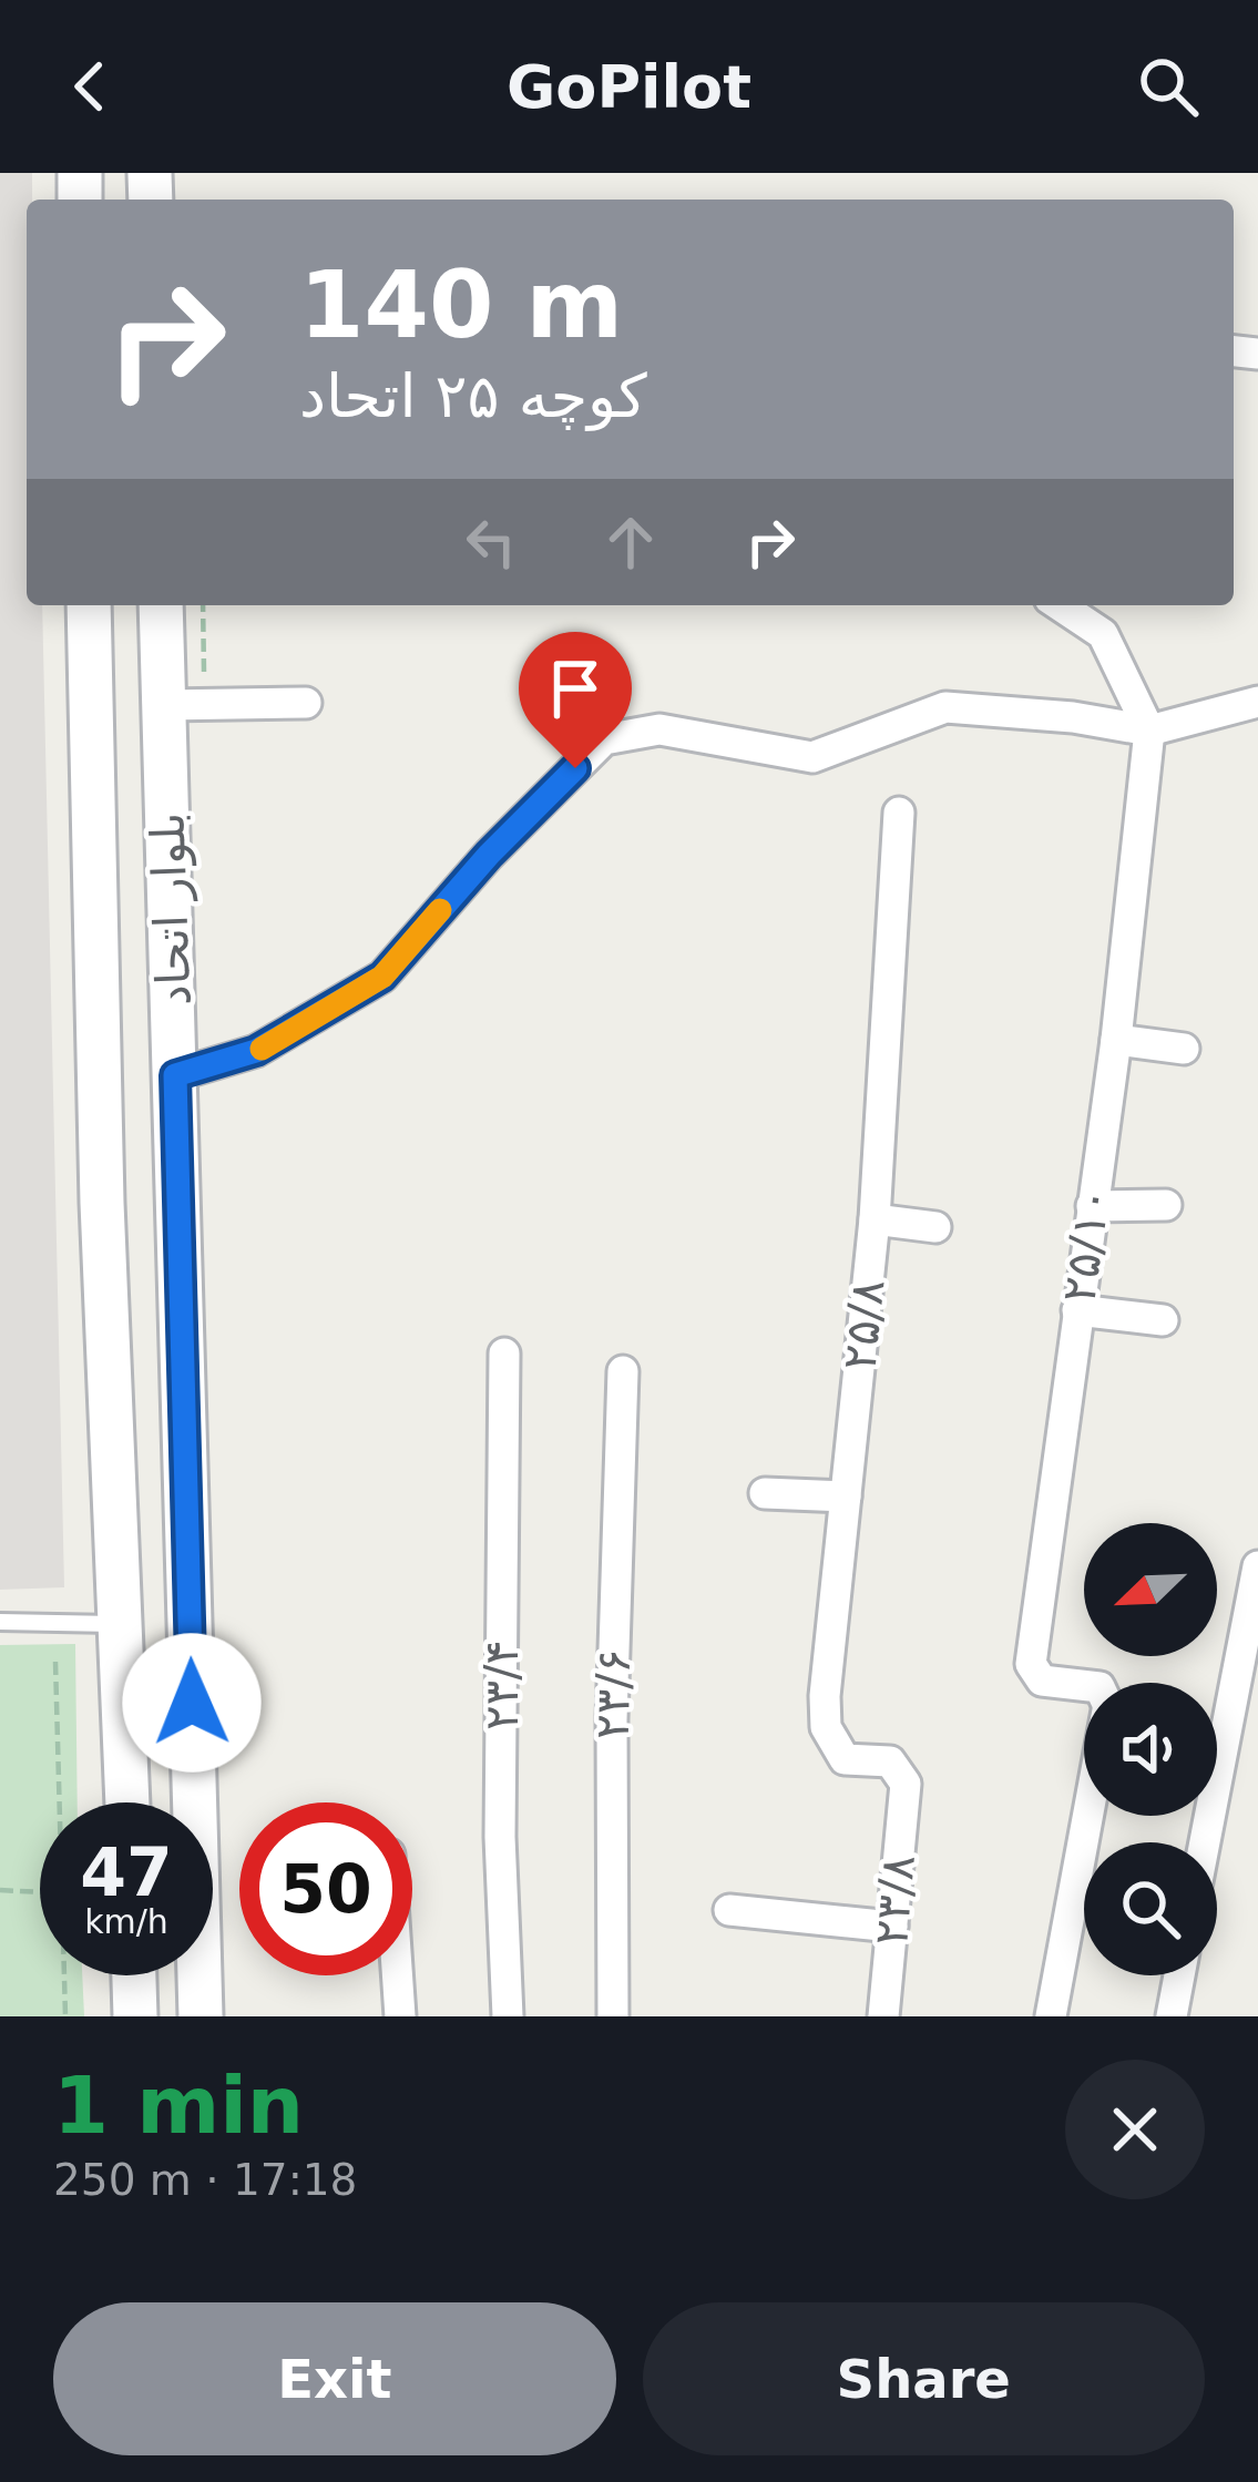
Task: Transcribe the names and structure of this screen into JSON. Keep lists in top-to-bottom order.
{
  "streets": {
    "main road": ["بلوار اتحاد"],
    "street": [
      "۲۵/۱۰",
      "۲۵/۸",
      "۲۳/۴",
      "۲۳/۶",
      "۲۳/۸"
    ]
  },
  "crossings": [
    ["۲۵/۸", "۲۳/۸"]
  ],
  "north": "bottom left",
  "page": {
    "header": "GoPilot",
    "turn": ["140 m", "کوچه ۲۵ اتحاد"],
    "speed": "47 km/h",
    "limit": "50",
    "heading": ["1 min", "250 m · 17:18"],
    "buttons": ["Exit", "Share"]
  }
}
